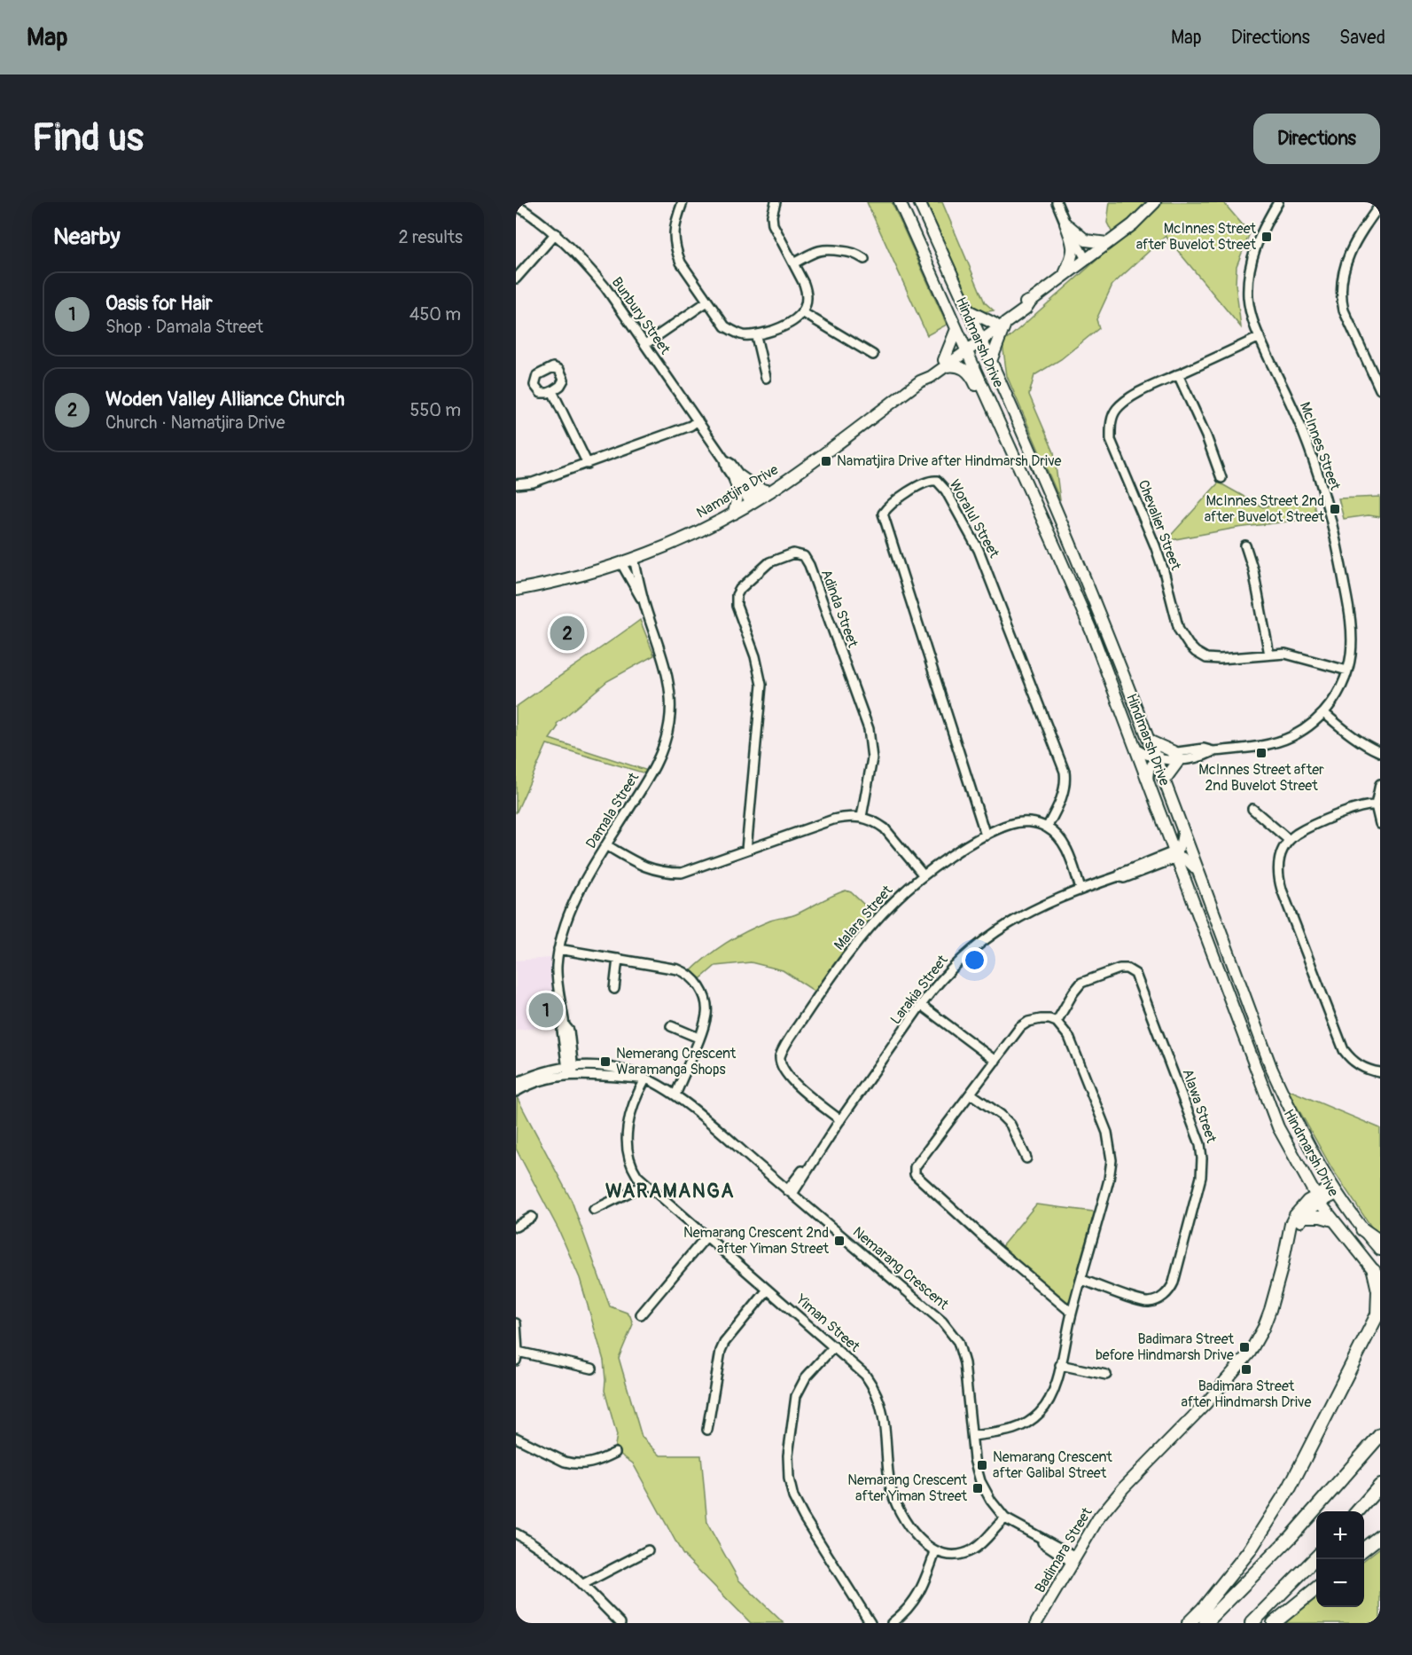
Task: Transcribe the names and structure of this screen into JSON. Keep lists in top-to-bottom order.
{
  "streets": {
    "main road": ["Hindmarsh Drive", "Namatjira Drive", "Badimara Street"],
    "street": [
      "Bunbury Street",
      "McInnes Street",
      "Woralul Street",
      "Chevalier Street",
      "Adinda Street",
      "Damala Street",
      "Malara Street",
      "Larakia Street",
      "Alawa Street",
      "Nemarang Crescent",
      "Yiman Street"
    ]
  },
  "crossings": [
    ["Bunbury Street", "Namatjira Drive"],
    ["Hindmarsh Drive", "McInnes Street"],
    ["Hindmarsh Drive", "Namatjira Drive"],
    ["Hindmarsh Drive", "Larakia Street"],
    ["Hindmarsh Drive", "Badimara Street"],
    ["McInnes Street", "Chevalier Street"],
    ["Namatjira Drive", "Damala Street"],
    ["Woralul Street", "Malara Street"],
    ["Damala Street", "Nemarang Crescent"],
    ["Malara Street", "Larakia Street"],
    ["Larakia Street", "Nemarang Crescent"],
    ["Nemarang Crescent", "Yiman Street"],
    ["Nemarang Crescent", "Badimara Street"]
  ],
  "districts": ["WARAMANGA"],
  "places": {
    "transit": [
      "McInnes Street after Buvelot Street",
      "Namatjira Drive after Hindmarsh Drive",
      "McInnes Street 2nd after Buvelot Street",
      "McInnes Street after 2nd Buvelot Street",
      "Nemerang Crescent Waramanga Shops",
      "Nemarang Crescent 2nd after Yiman Street",
      "Badimara Street before Hindmarsh Drive",
      "Badimara Street after Hindmarsh Drive",
      "Nemarang Crescent after Galibal Street",
      "Nemarang Crescent after Yiman Street"
    ]
  },
  "page": {
    "header": "Map",
    "nav": ["Map", "Directions", "Saved"],
    "buttons": "Directions",
    "title": "Find us",
    "heading": ["Nearby", "2 results"],
    "list": [
      {
        "mark": "1",
        "name": "Oasis for Hair",
        "note": "Shop · Damala Street",
        "value": "450 m"
      },
      {
        "mark": "2",
        "name": "Woden Valley Alliance Church",
        "note": "Church · Namatjira Drive",
        "value": "550 m"
      }
    ],
    "pins": ["2", "1"],
    "map_buttons": ["+", "−"]
  }
}
